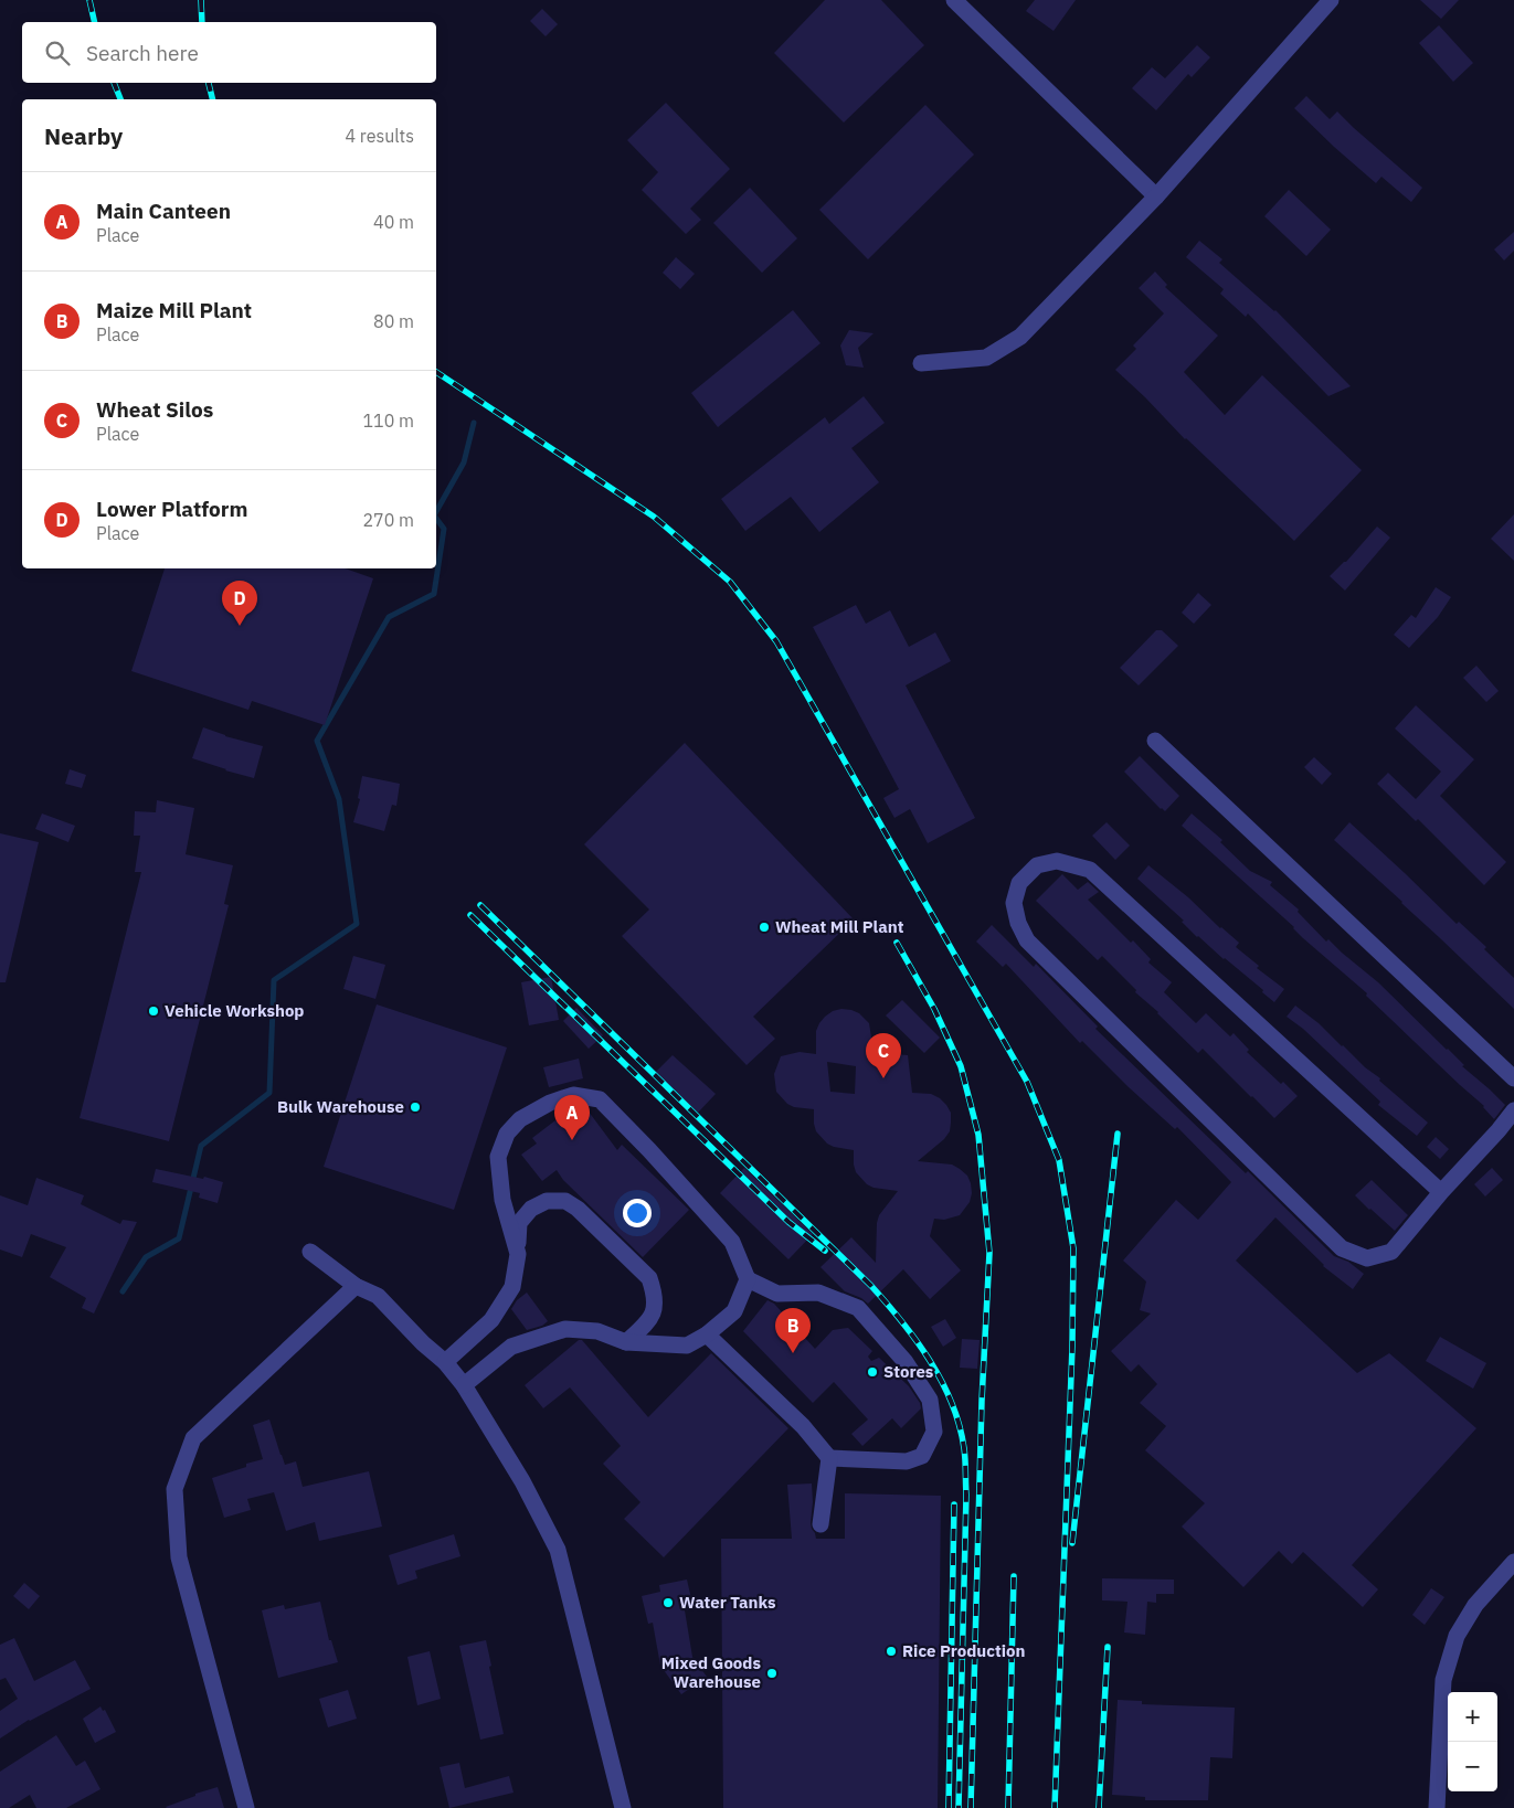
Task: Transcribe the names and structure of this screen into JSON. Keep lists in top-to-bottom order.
{
  "places": [
    "Wheat Mill Plant",
    "Vehicle Workshop",
    "Bulk Warehouse",
    "Stores",
    "Water Tanks",
    "Rice Production",
    "Mixed Goods Warehouse"
  ],
  "page": {
    "search": "Search here",
    "heading": ["Nearby", "4 results"],
    "list": [
      {
        "mark": "A",
        "name": "Main Canteen",
        "note": "Place",
        "value": "40 m"
      },
      {
        "mark": "B",
        "name": "Maize Mill Plant",
        "note": "Place",
        "value": "80 m"
      },
      {
        "mark": "C",
        "name": "Wheat Silos",
        "note": "Place",
        "value": "110 m"
      },
      {
        "mark": "D",
        "name": "Lower Platform",
        "note": "Place",
        "value": "270 m"
      }
    ],
    "pins": [
      "D",
      "C",
      "A",
      "B"
    ],
    "map_buttons": ["+", "−"]
  }
}
